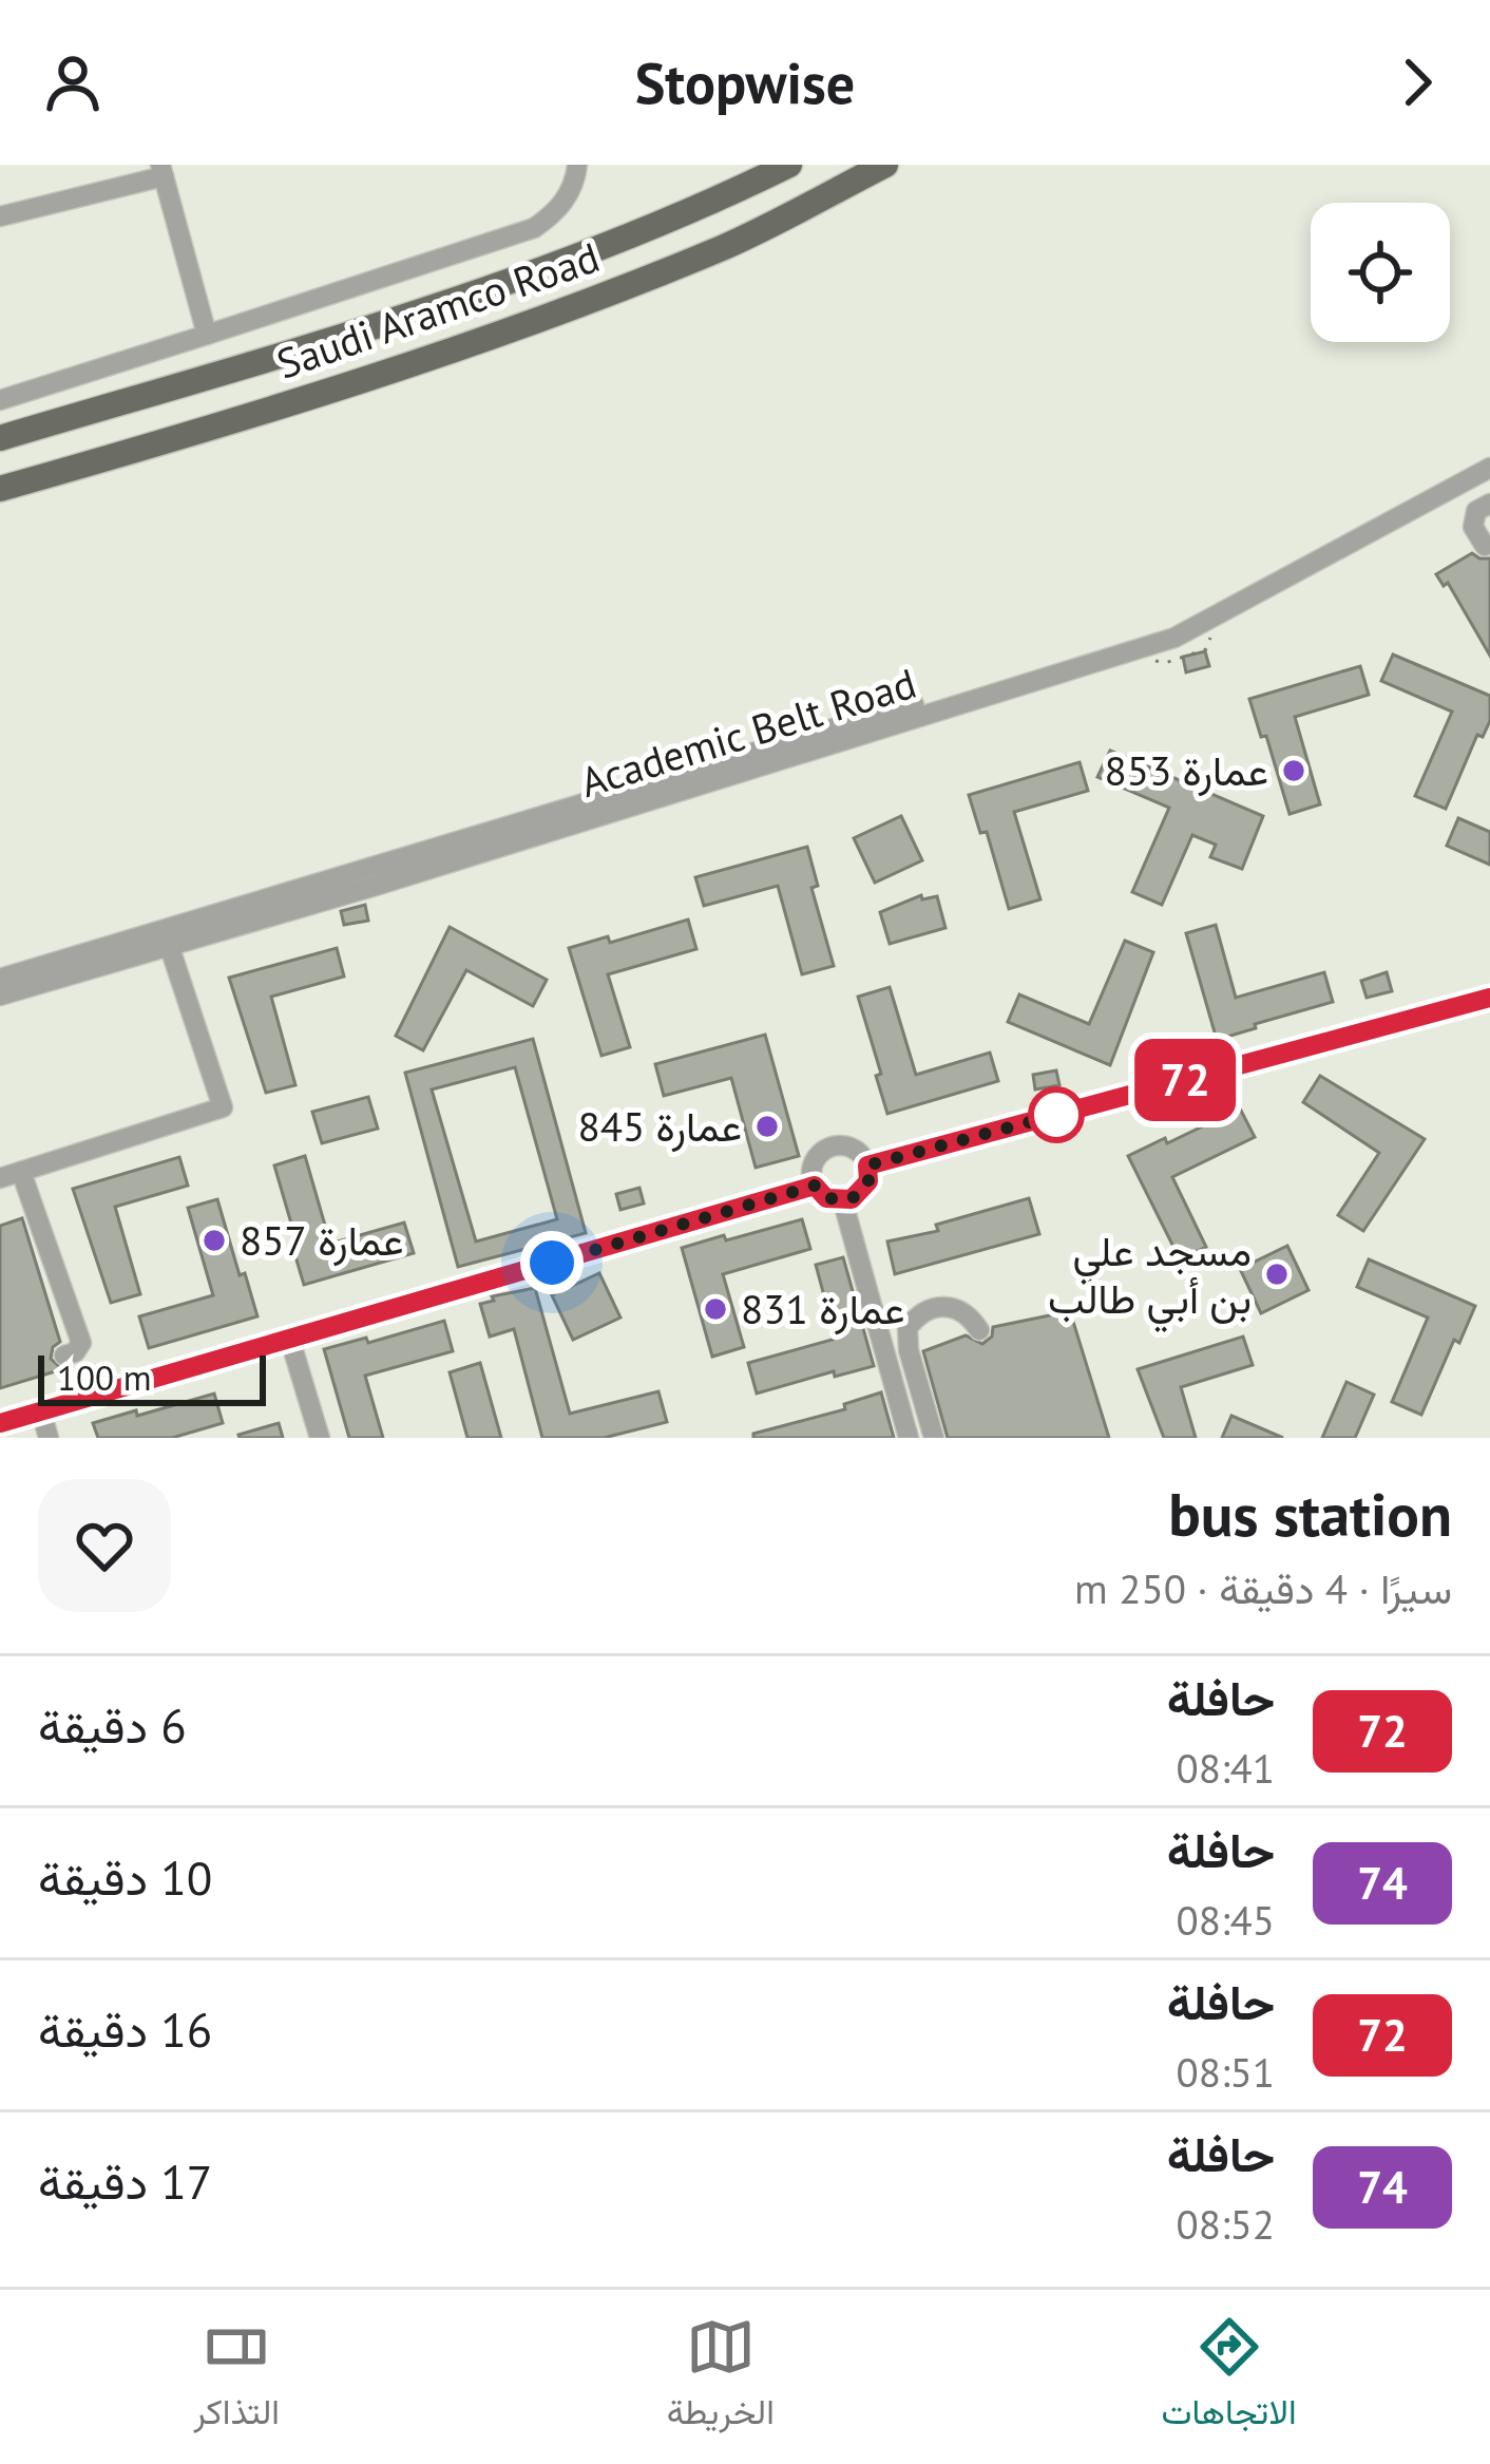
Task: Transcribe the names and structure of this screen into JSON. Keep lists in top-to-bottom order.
{
  "streets": {
    "main road": ["Saudi Aramco Road"],
    "street": ["Academic Belt Road"]
  },
  "places": [
    "عمارة 853",
    "عمارة 845",
    "عمارة 857",
    "مسجد علي بن أبي طالب",
    "عمارة 831"
  ],
  "lines": ["bus line 72"],
  "scale_bar": "100 m",
  "page": {
    "header": "Stopwise",
    "on_map": "72",
    "scale": "100 m",
    "heading": ["bus station", "سيرًا · 4 دقيقة · 250 m"],
    "list": [
      {
        "mark": "72",
        "name": "حافلة",
        "note": "08:41",
        "value": "6 دقيقة"
      },
      {
        "mark": "74",
        "name": "حافلة",
        "note": "08:45",
        "value": "10 دقيقة"
      },
      {
        "mark": "72",
        "name": "حافلة",
        "note": "08:51",
        "value": "16 دقيقة"
      },
      {
        "mark": "74",
        "name": "حافلة",
        "note": "08:52",
        "value": "17 دقيقة"
      }
    ],
    "tabs": ["الاتجاهات", "الخريطة", "التذاكر"]
  }
}
